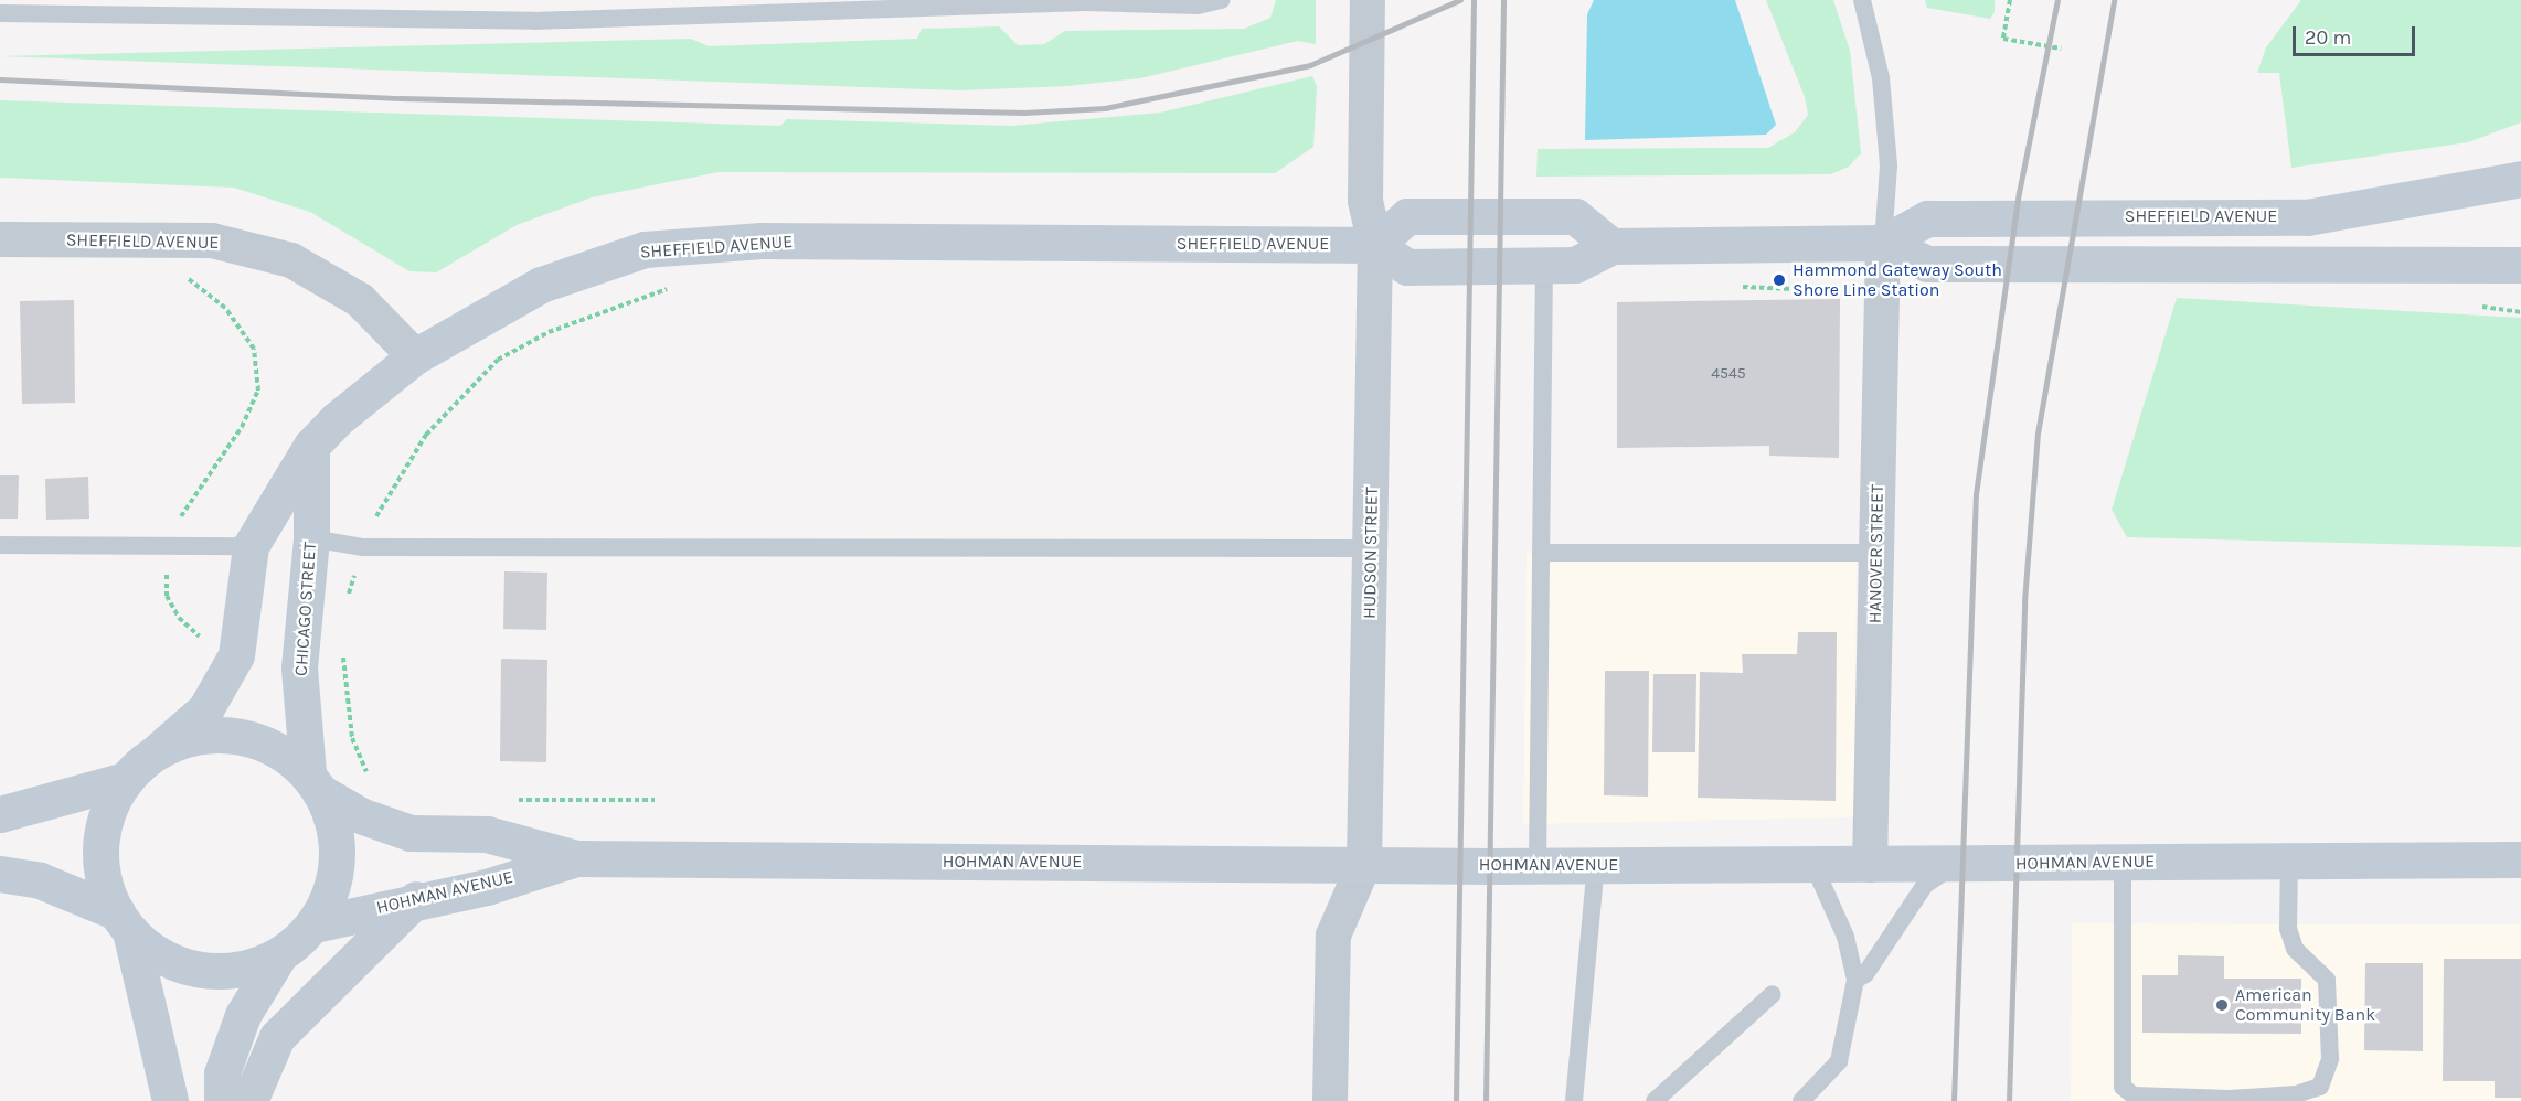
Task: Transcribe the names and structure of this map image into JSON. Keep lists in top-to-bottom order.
{
  "streets": {
    "main road": ["SHEFFIELD AVENUE", "CHICAGO STREET", "HOHMAN AVENUE"],
    "street": ["HUDSON STREET", "HANOVER STREET"]
  },
  "crossings": [
    ["SHEFFIELD AVENUE", "HUDSON STREET"],
    ["SHEFFIELD AVENUE", "HANOVER STREET"],
    ["HUDSON STREET", "HOHMAN AVENUE"],
    ["HANOVER STREET", "HOHMAN AVENUE"],
    ["CHICAGO STREET", "HOHMAN AVENUE"]
  ],
  "places": ["Hammond Gateway South Shore Line Station", "American Community Bank"],
  "house_numbers": ["4545"],
  "scale_bar": "20 m"
}
